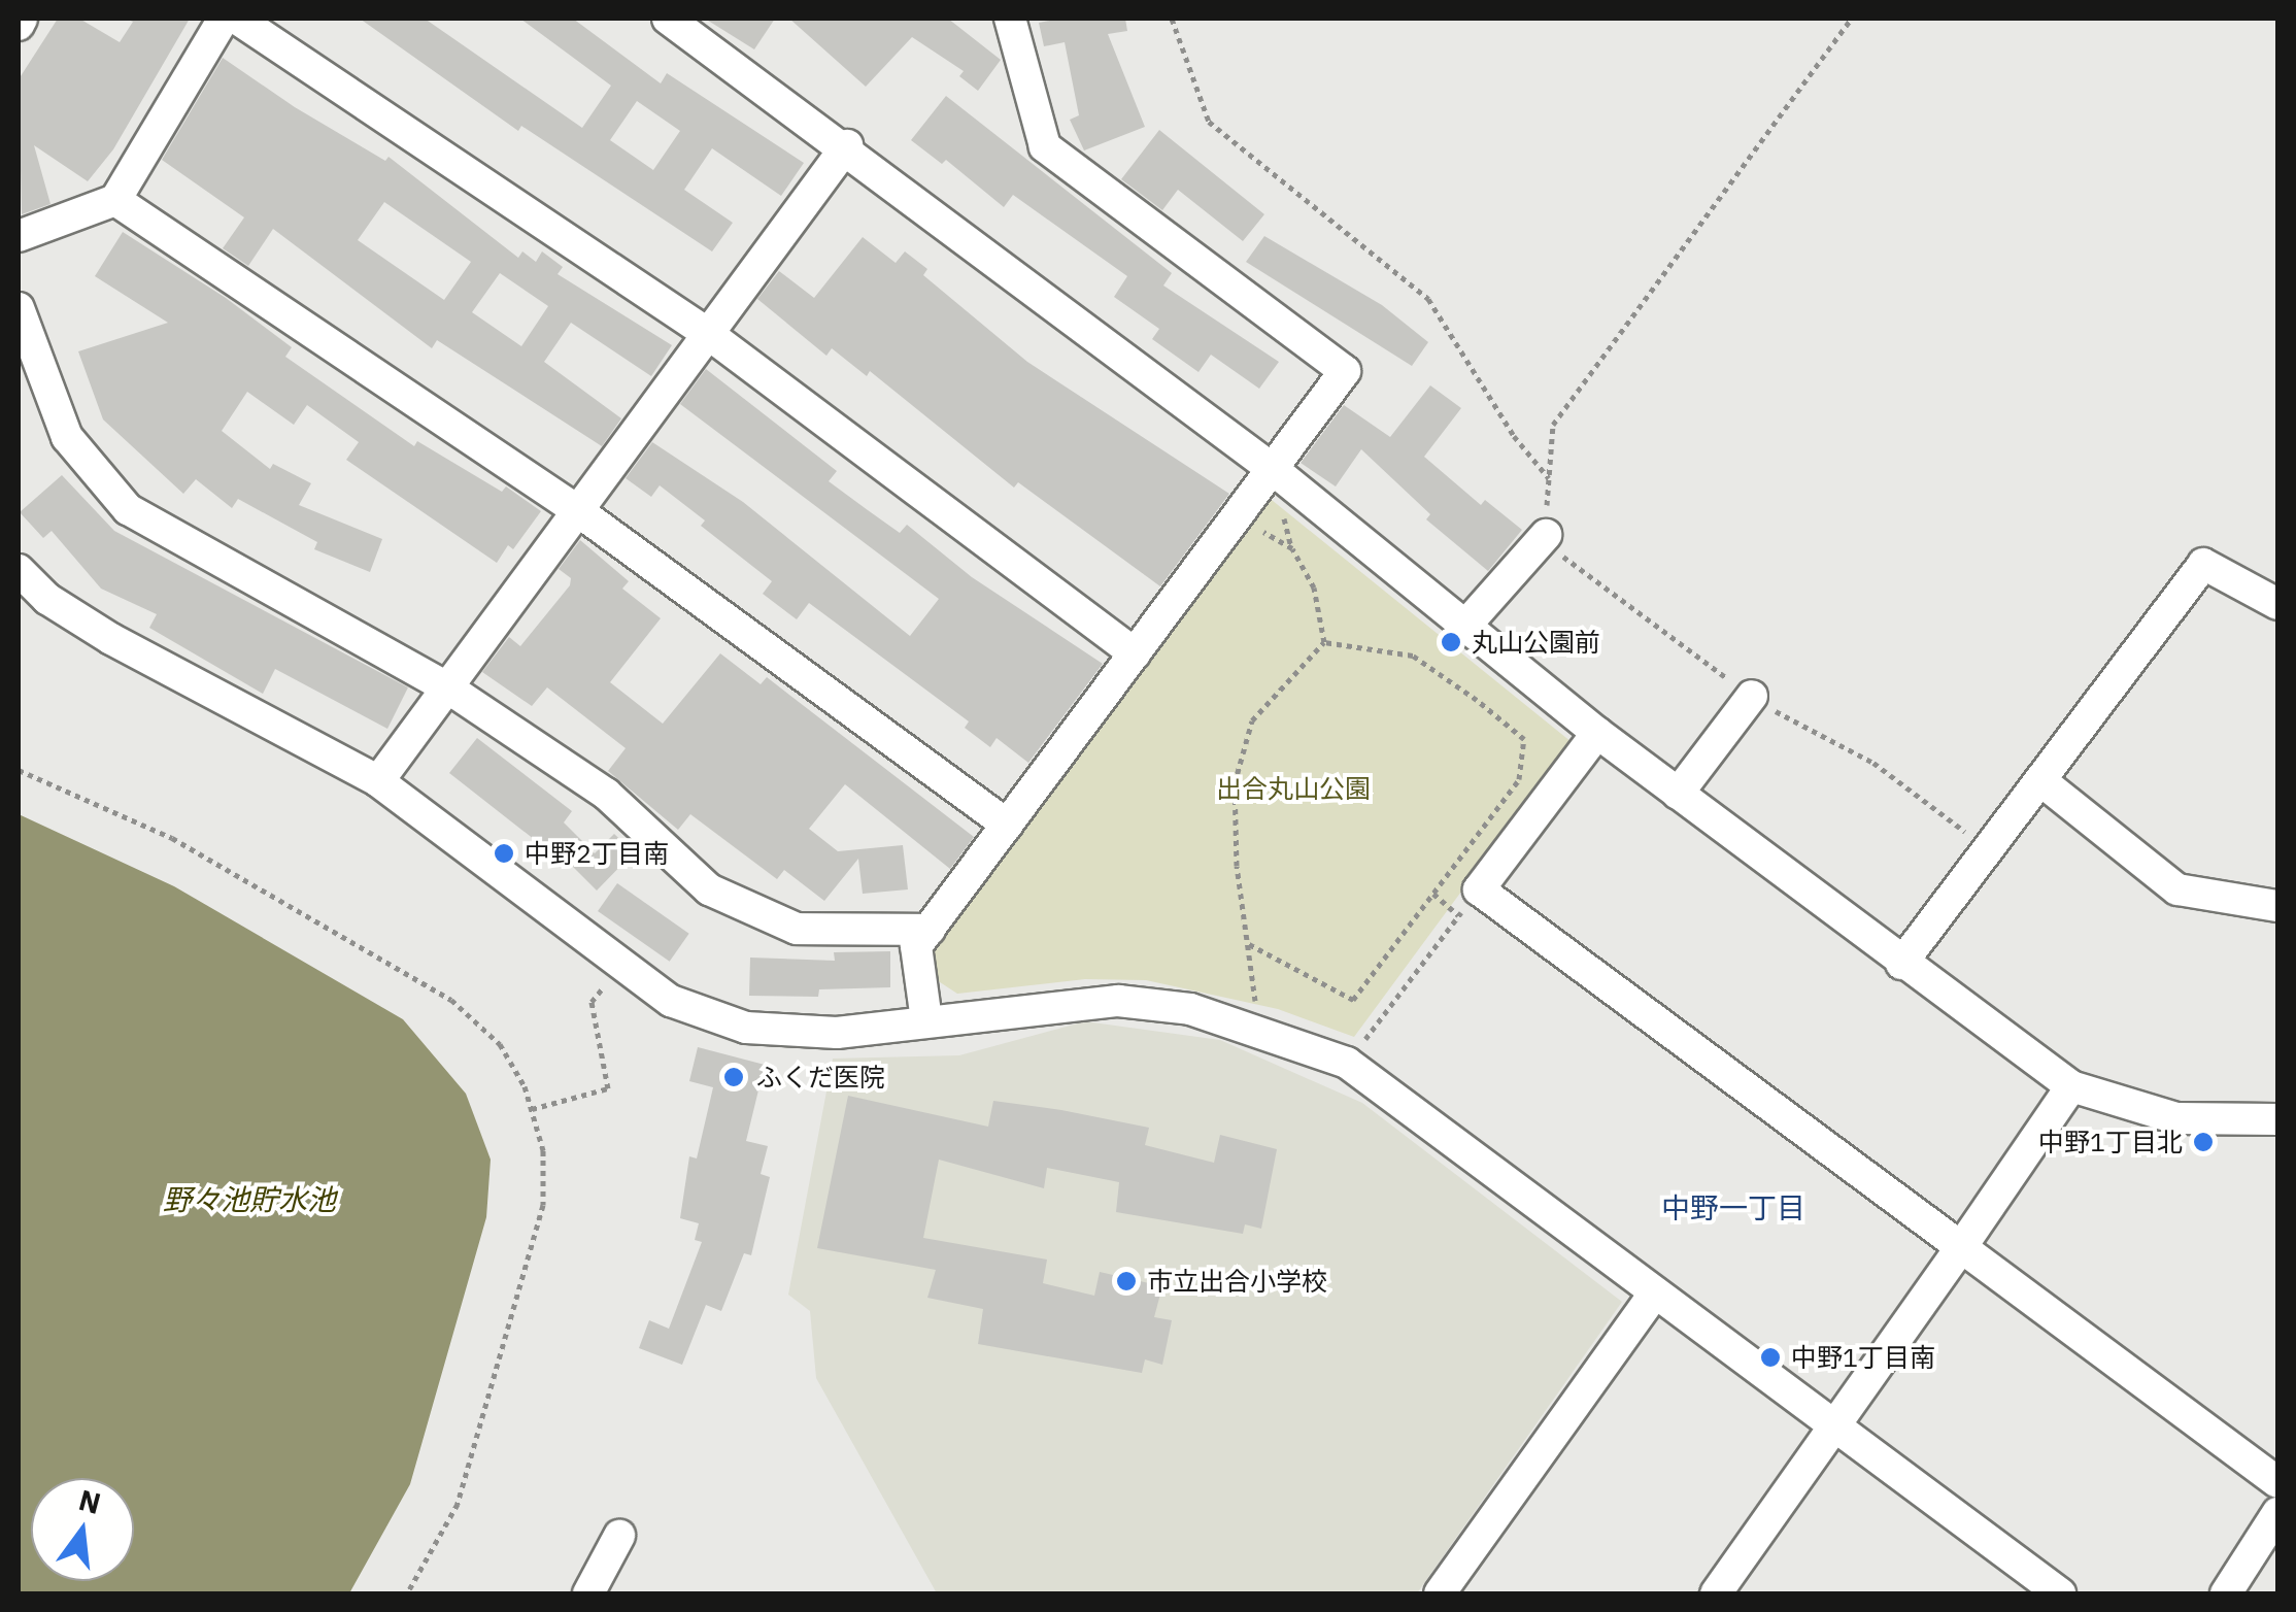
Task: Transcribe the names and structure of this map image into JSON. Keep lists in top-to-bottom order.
{
  "districts": ["中野一丁目"],
  "water": ["野々池貯水池"],
  "parks": ["出合丸山公園"],
  "places": [
    "丸山公園前",
    "中野2丁目南",
    "ふくだ医院",
    "中野1丁目北",
    "市立出合小学校",
    "中野1丁目南"
  ],
  "north": "top"
}
